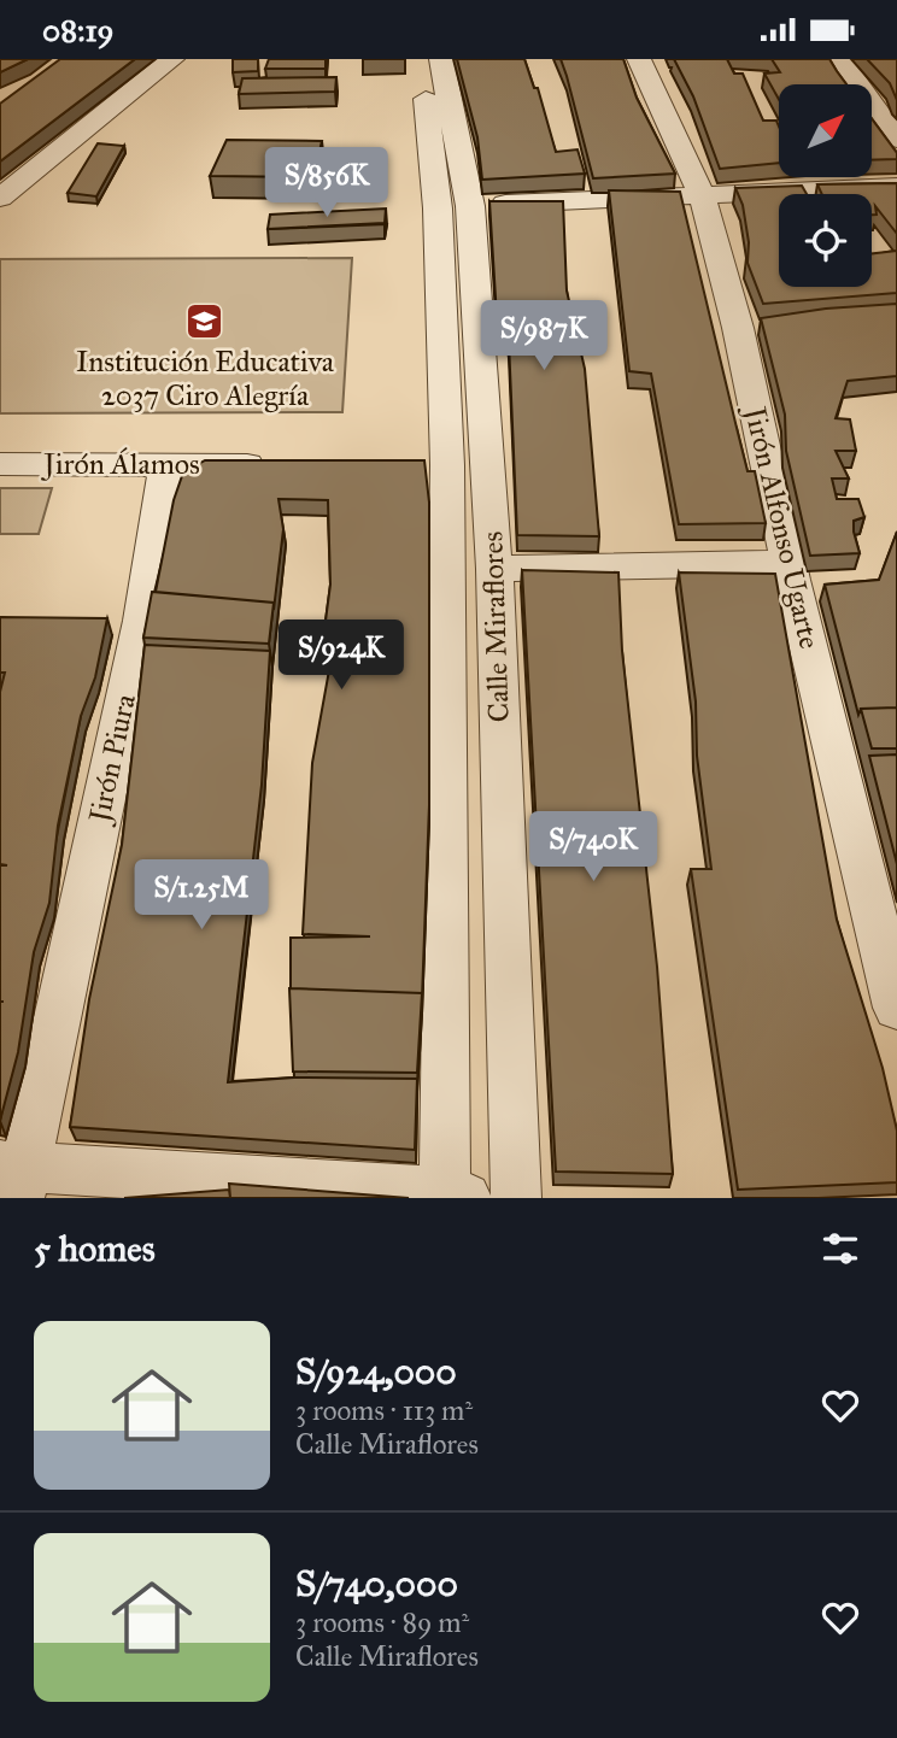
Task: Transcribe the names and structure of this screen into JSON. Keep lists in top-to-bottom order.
{
  "streets": {
    "street": [
      "Jirón Álamos",
      "Jirón Alfonso Ugarte",
      "Calle Miraflores",
      "Jirón Piura"
    ]
  },
  "crossings": [
    ["Jirón Álamos", "Jirón Piura"]
  ],
  "places": {
    "school or university": ["Institución Educativa 2037 Ciro Alegría"]
  },
  "north": "top right",
  "page": {
    "status": "08:19",
    "price": [
      "S/856K",
      "S/987K",
      "S/924K",
      "S/740K",
      "S/1.25M"
    ],
    "heading": "5 homes",
    "list": [
      {
        "name": "S/924,000",
        "note": "3 rooms · 113 m² · Calle Miraflores"
      },
      {
        "name": "S/740,000",
        "note": "3 rooms · 89 m² · Calle Miraflores"
      }
    ]
  }
}
